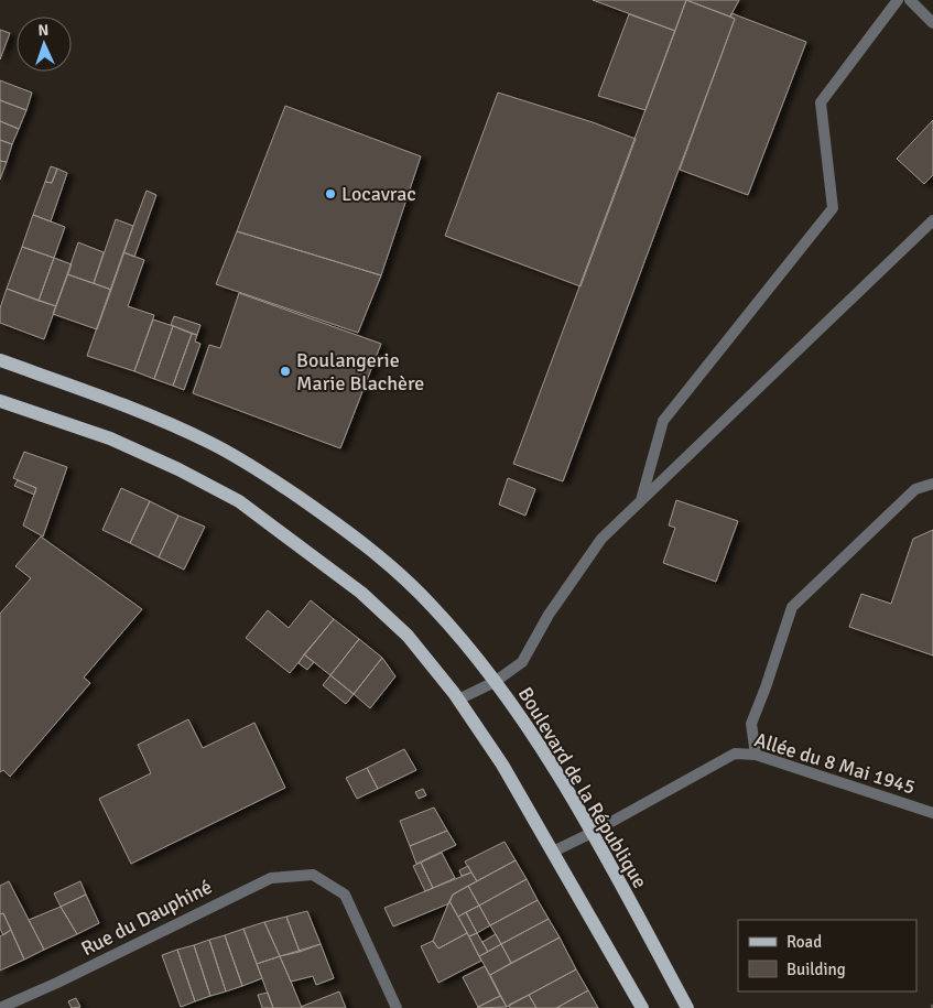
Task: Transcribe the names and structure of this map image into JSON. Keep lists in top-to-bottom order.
{
  "streets": {
    "main road": ["Boulevard de la République"],
    "street": ["Allée du 8 Mai 1945", "Rue du Dauphiné"]
  },
  "crossings": [
    ["Allée du 8 Mai 1945", "Boulevard de la République"]
  ],
  "places": ["Locavrac", "Boulangerie Marie Blachère"],
  "legend": ["Road", "Building"],
  "north": "top"
}
